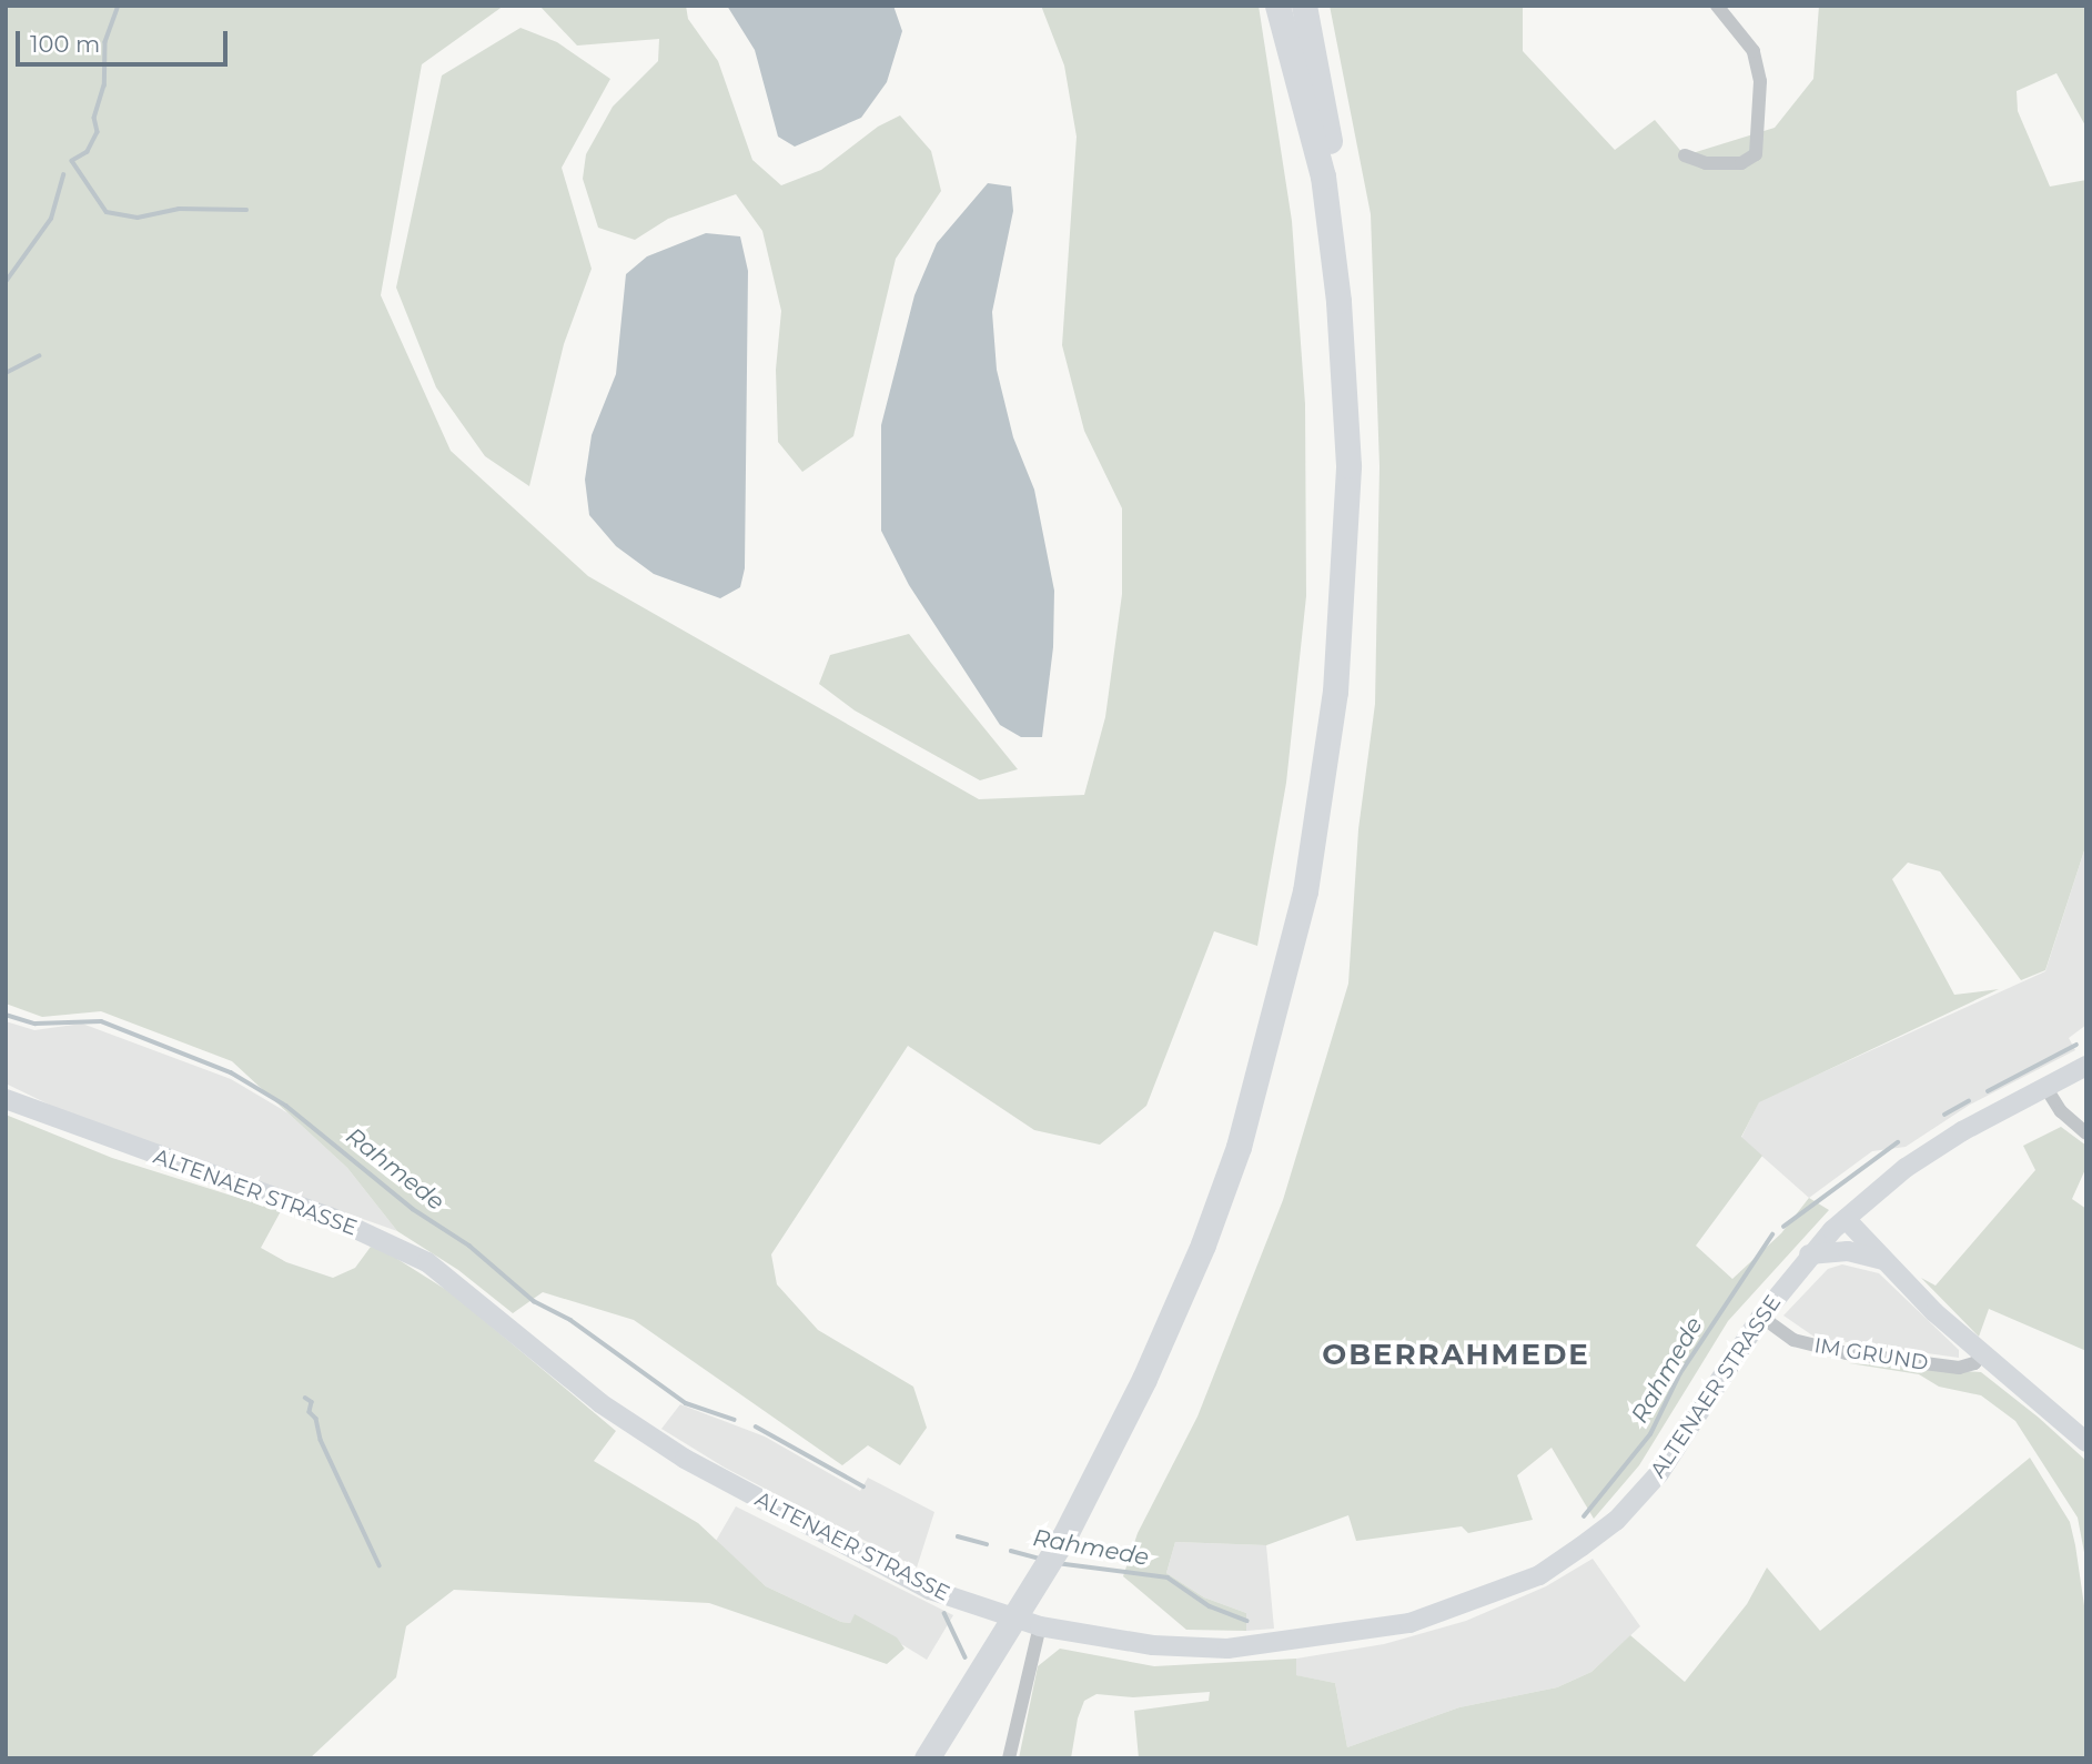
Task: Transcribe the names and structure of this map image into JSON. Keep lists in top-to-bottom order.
{
  "streets": {
    "main road": ["ALTENAER STRASSE"],
    "street": ["IM GRUND"]
  },
  "crossings": [
    ["ALTENAER STRASSE", "IM GRUND"]
  ],
  "districts": ["OBERRAHMEDE"],
  "water": ["Rahmede"],
  "scale_bar": "100 m"
}
